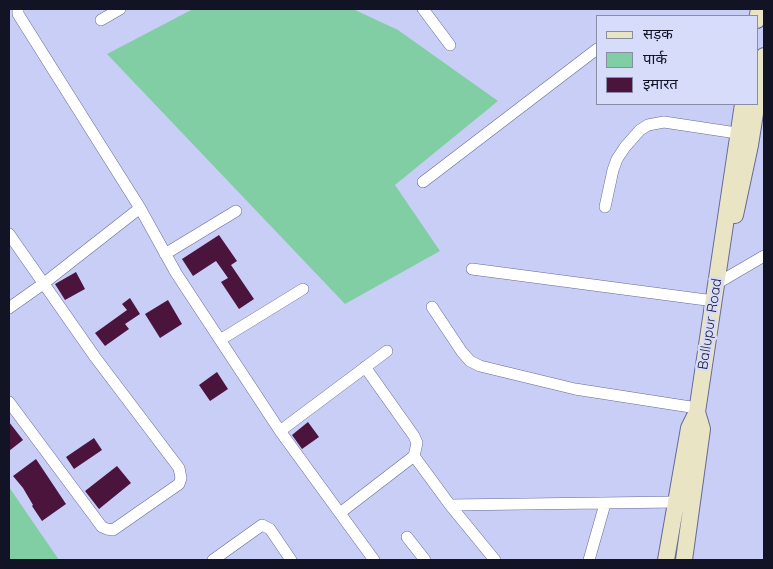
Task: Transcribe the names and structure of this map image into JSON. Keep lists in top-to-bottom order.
{
  "streets": {
    "main road": ["Ballupur Road"]
  },
  "legend": ["सड़क", "पार्क", "इमारत"]
}
